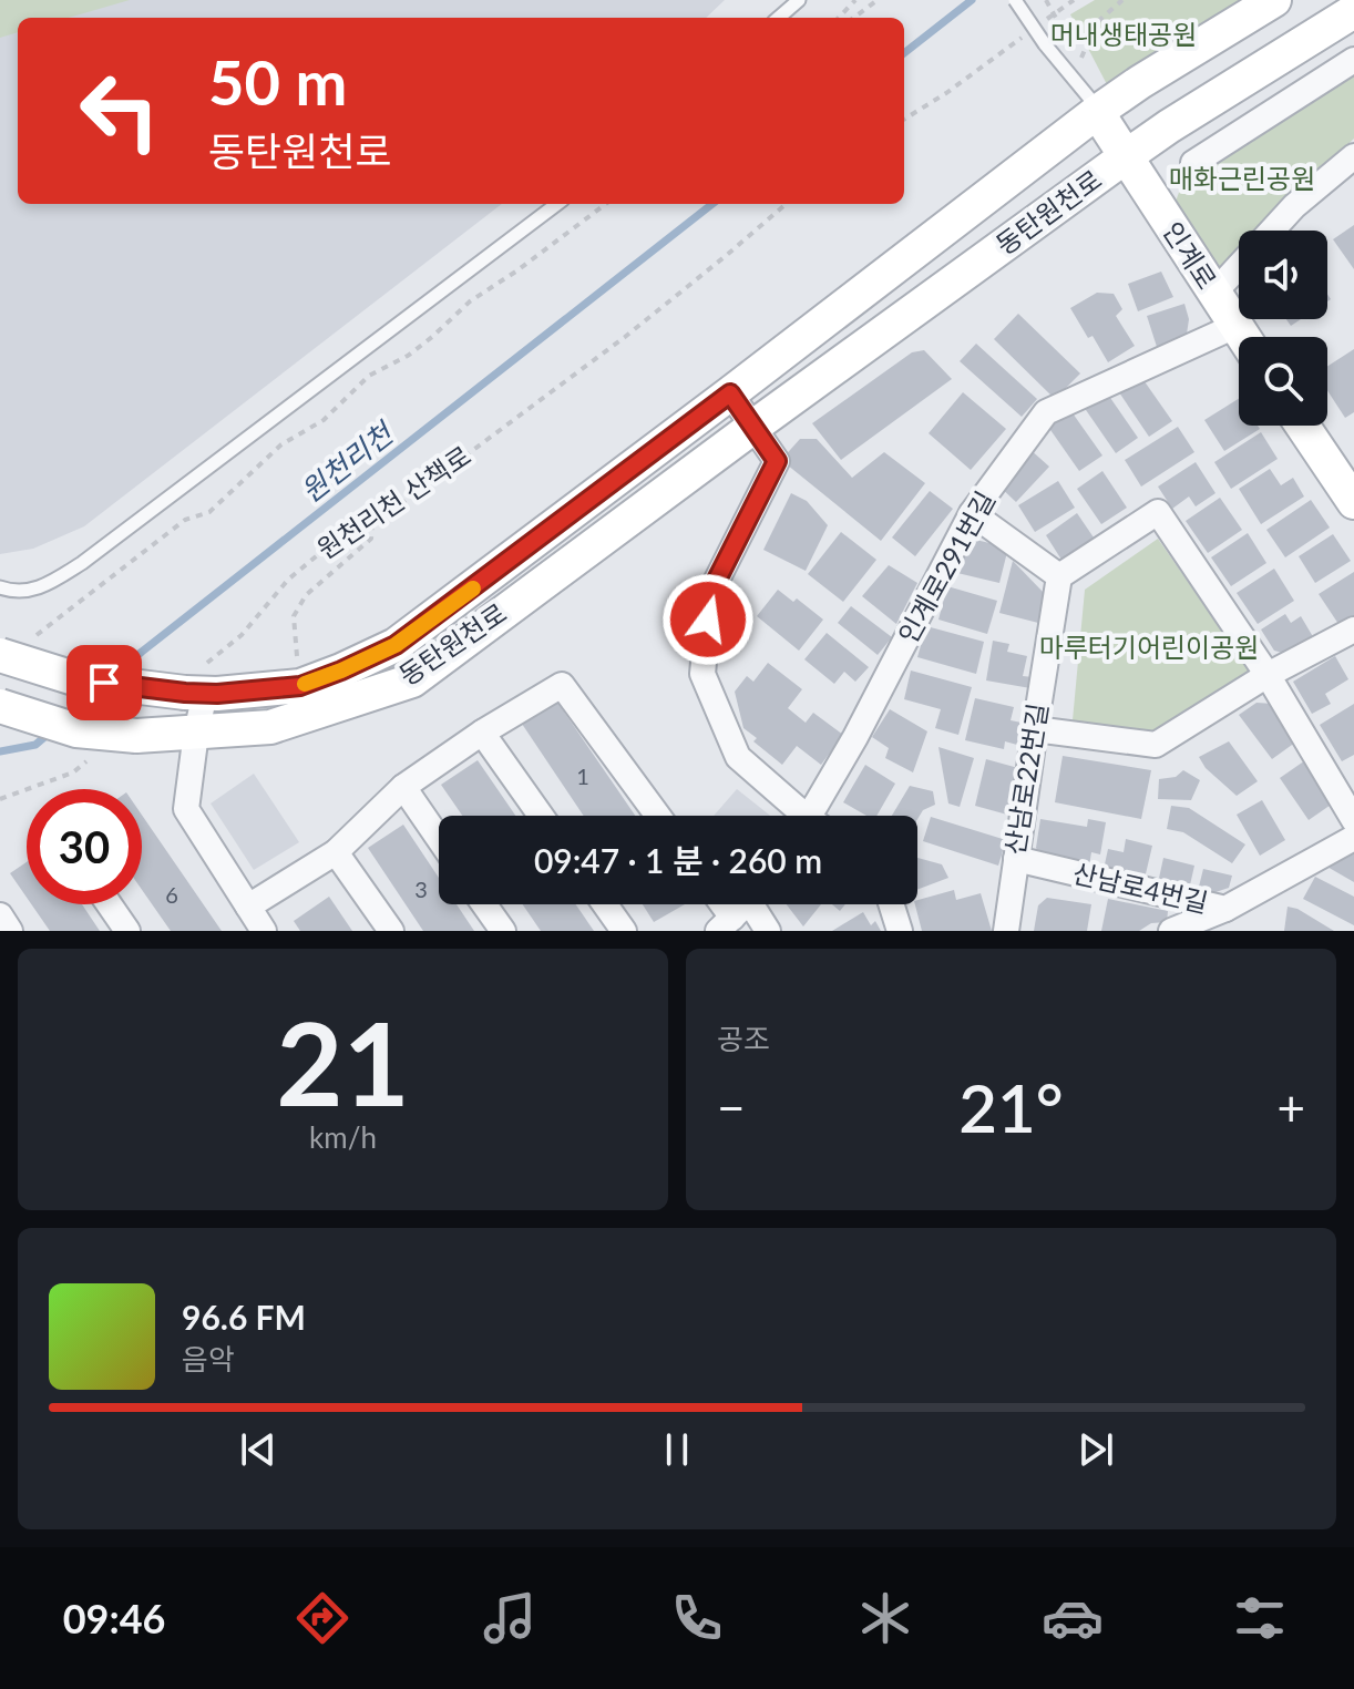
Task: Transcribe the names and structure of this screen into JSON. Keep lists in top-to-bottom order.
{
  "streets": {
    "main road": ["동탄원천로", "인계로"],
    "street": ["인계로291번길", "산남로22번길", "산남로4번길"],
    "path": ["원천리천 산책로"]
  },
  "crossings": [
    ["동탄원천로", "인계로"],
    ["동탄원천로", "원천리천 산책로"],
    ["인계로", "인계로291번길"],
    ["산남로22번길", "산남로4번길"]
  ],
  "water": ["원천리천"],
  "parks": ["머내생태공원", "매화근린공원", "마루터기어린이공원"],
  "house_numbers": ["1", "3", "6"],
  "page": {
    "turn": ["50 m", "동탄원천로"],
    "limit": "30",
    "trip": "09:47 · 1 분 · 260 m",
    "tile": [
      ["21", "km/h"],
      "공조"
    ],
    "heat": ["−", "21°", "+"],
    "song": ["96.6 FM", "음악"],
    "tabs": "09:46"
  }
}
